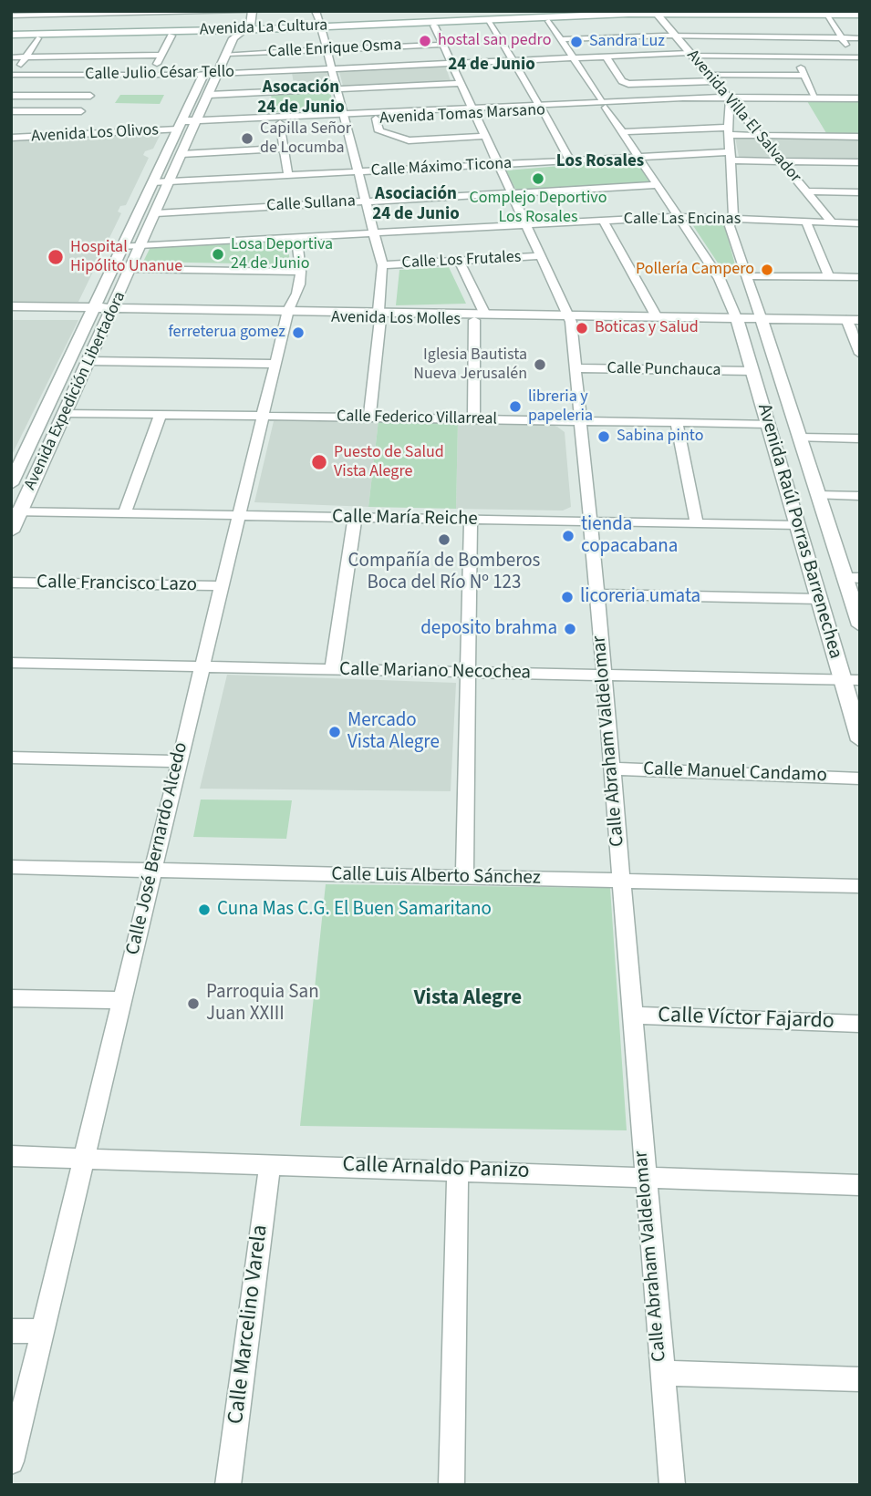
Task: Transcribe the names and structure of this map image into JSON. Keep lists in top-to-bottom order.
{
  "streets": {
    "street": [
      "Avenida La Cultura",
      "Calle Enrique Osma",
      "Calle Julio César Tello",
      "Avenida Tomas Marsano",
      "Avenida Villa El Salvador",
      "Avenida Los Olivos",
      "Calle Máximo Ticona",
      "Calle Sullana",
      "Calle Las Encinas",
      "Calle Los Frutales",
      "Avenida Los Molles",
      "Calle Punchauca",
      "Avenida Expedición Libertadora",
      "Calle Federico Villarreal",
      "Calle María Reiche",
      "Avenida Raúl Porras Barrenechea",
      "Calle Francisco Lazo",
      "Calle Mariano Necochea",
      "Calle Abraham Valdelomar",
      "Calle Manuel Candamo",
      "Calle José Bernardo Alcedo",
      "Calle Luis Alberto Sánchez",
      "Calle Víctor Fajardo",
      "Calle Arnaldo Panizo",
      "Calle Marcelino Varela"
    ]
  },
  "crossings": [
    ["Avenida La Cultura", "Avenida Villa El Salvador"],
    ["Avenida La Cultura", "Avenida Expedición Libertadora"],
    ["Avenida La Cultura", "Calle Abraham Valdelomar"],
    ["Calle Enrique Osma", "Avenida Expedición Libertadora"],
    ["Calle Enrique Osma", "Calle Abraham Valdelomar"],
    ["Calle Julio César Tello", "Avenida Villa El Salvador"],
    ["Calle Julio César Tello", "Avenida Expedición Libertadora"],
    ["Calle Julio César Tello", "Calle Abraham Valdelomar"],
    ["Avenida Tomas Marsano", "Avenida Villa El Salvador"],
    ["Avenida Tomas Marsano", "Avenida Los Olivos"],
    ["Avenida Tomas Marsano", "Avenida Expedición Libertadora"],
    ["Avenida Tomas Marsano", "Calle Abraham Valdelomar"],
    ["Avenida Villa El Salvador", "Calle Máximo Ticona"],
    ["Avenida Villa El Salvador", "Calle Las Encinas"],
    ["Avenida Los Olivos", "Avenida Expedición Libertadora"],
    ["Calle Máximo Ticona", "Avenida Expedición Libertadora"],
    ["Calle Máximo Ticona", "Calle Abraham Valdelomar"],
    ["Calle Sullana", "Avenida Expedición Libertadora"],
    ["Calle Sullana", "Calle Abraham Valdelomar"],
    ["Calle Las Encinas", "Avenida Expedición Libertadora"],
    ["Calle Las Encinas", "Calle Abraham Valdelomar"],
    ["Calle Las Encinas", "Calle José Bernardo Alcedo"],
    ["Calle Los Frutales", "Calle Abraham Valdelomar"],
    ["Avenida Los Molles", "Avenida Expedición Libertadora"],
    ["Avenida Los Molles", "Avenida Raúl Porras Barrenechea"],
    ["Avenida Los Molles", "Calle Abraham Valdelomar"],
    ["Avenida Los Molles", "Calle José Bernardo Alcedo"],
    ["Calle Punchauca", "Avenida Raúl Porras Barrenechea"],
    ["Calle Punchauca", "Calle Abraham Valdelomar"],
    ["Avenida Expedición Libertadora", "Calle Federico Villarreal"],
    ["Avenida Expedición Libertadora", "Calle María Reiche"],
    ["Calle Federico Villarreal", "Avenida Raúl Porras Barrenechea"],
    ["Calle Federico Villarreal", "Calle Abraham Valdelomar"],
    ["Calle Federico Villarreal", "Calle José Bernardo Alcedo"],
    ["Calle María Reiche", "Avenida Raúl Porras Barrenechea"],
    ["Calle María Reiche", "Calle Abraham Valdelomar"],
    ["Calle María Reiche", "Calle José Bernardo Alcedo"],
    ["Avenida Raúl Porras Barrenechea", "Calle Mariano Necochea"],
    ["Calle Francisco Lazo", "Calle José Bernardo Alcedo"],
    ["Calle Mariano Necochea", "Calle Abraham Valdelomar"],
    ["Calle Mariano Necochea", "Calle José Bernardo Alcedo"],
    ["Calle Abraham Valdelomar", "Calle Manuel Candamo"],
    ["Calle Abraham Valdelomar", "Calle Luis Alberto Sánchez"],
    ["Calle Abraham Valdelomar", "Calle Víctor Fajardo"],
    ["Calle Abraham Valdelomar", "Calle Arnaldo Panizo"],
    ["Calle José Bernardo Alcedo", "Calle Luis Alberto Sánchez"],
    ["Calle José Bernardo Alcedo", "Calle Arnaldo Panizo"],
    ["Calle Arnaldo Panizo", "Calle Marcelino Varela"]
  ],
  "districts": [
    "24 de Junio",
    "Asocación 24 de Junio",
    "Los Rosales",
    "Asociación 24 de Junio",
    "Vista Alegre"
  ],
  "places": [
    "hostal san pedro",
    "Sandra Luz",
    "Capilla Señor de Locumba",
    "Complejo Deportivo Los Rosales",
    "Losa Deportiva 24 de Junio",
    "Hospital Hipólito Unanue",
    "Pollería Campero",
    "Boticas y Salud",
    "ferreterua gomez",
    "Iglesia Bautista Nueva Jerusalén",
    "libreria y papeleria",
    "Sabina pinto",
    "Puesto de Salud Vista Alegre",
    "tienda copacabana",
    "Compañía de Bomberos Boca del Río Nº 123",
    "licoreria umata",
    "deposito brahma",
    "Mercado Vista Alegre",
    "Cuna Mas C.G. El Buen Samaritano",
    "Parroquia San Juan XXIII"
  ]
}
